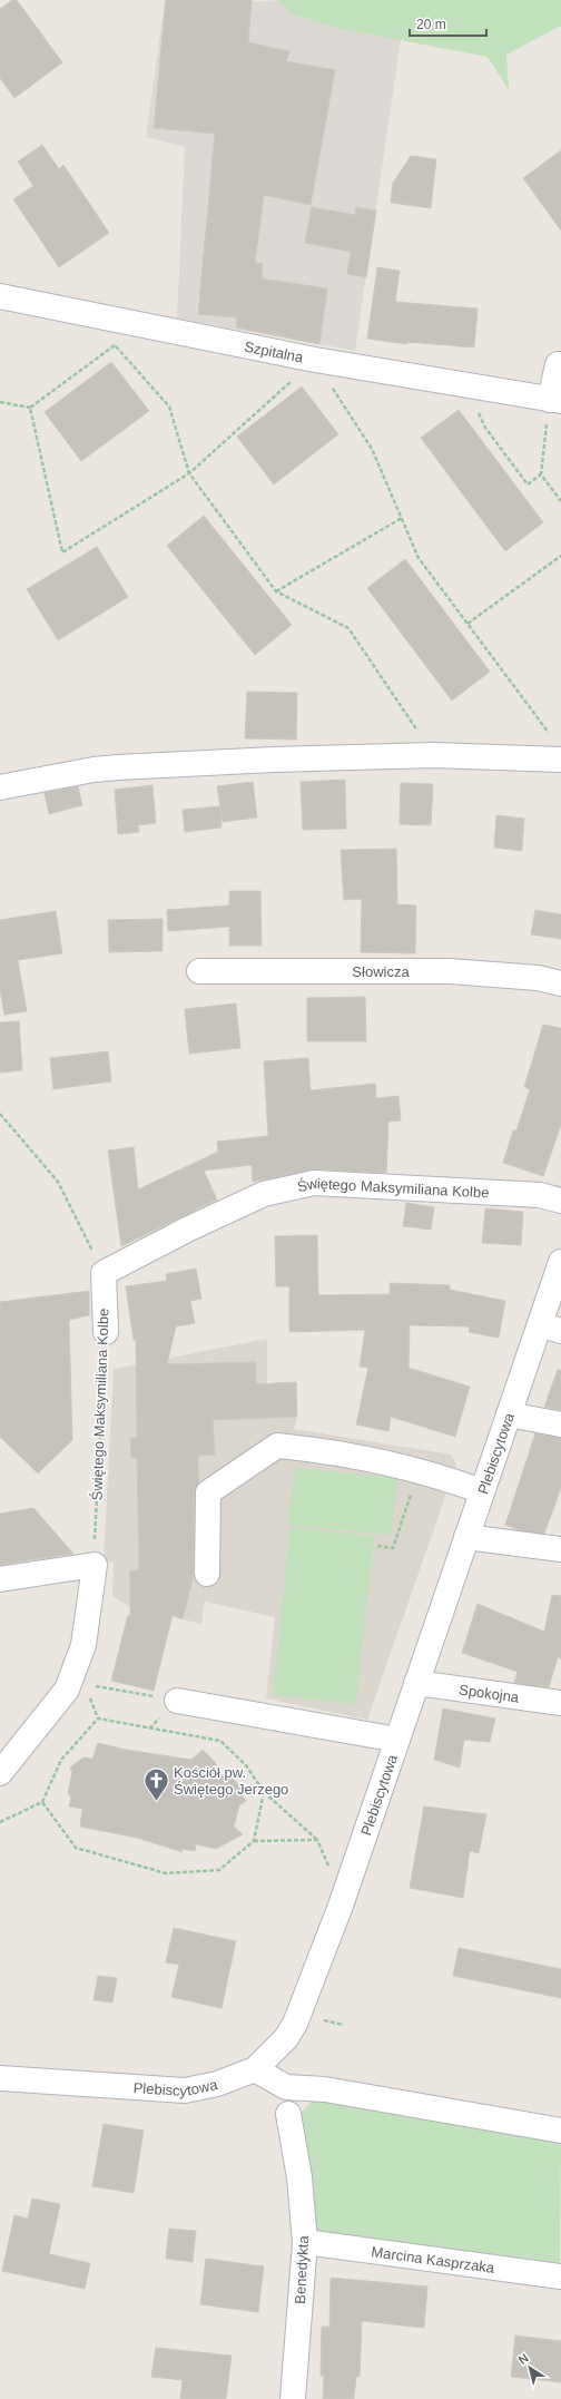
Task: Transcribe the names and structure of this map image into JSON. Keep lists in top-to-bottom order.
{
  "streets": {
    "street": [
      "Szpitalna",
      "Słowicza",
      "Świętego Maksymiliana Kolbe",
      "Plebiscytowa",
      "Spokojna",
      "Marcina Kasprzaka",
      "Benedykta"
    ]
  },
  "crossings": [
    ["Plebiscytowa", "Spokojna"],
    ["Marcina Kasprzaka", "Benedykta"]
  ],
  "places": {
    "church": ["Kościół pw. Świętego Jerzego"]
  },
  "scale_bar": "20 m",
  "north": "top left"
}
